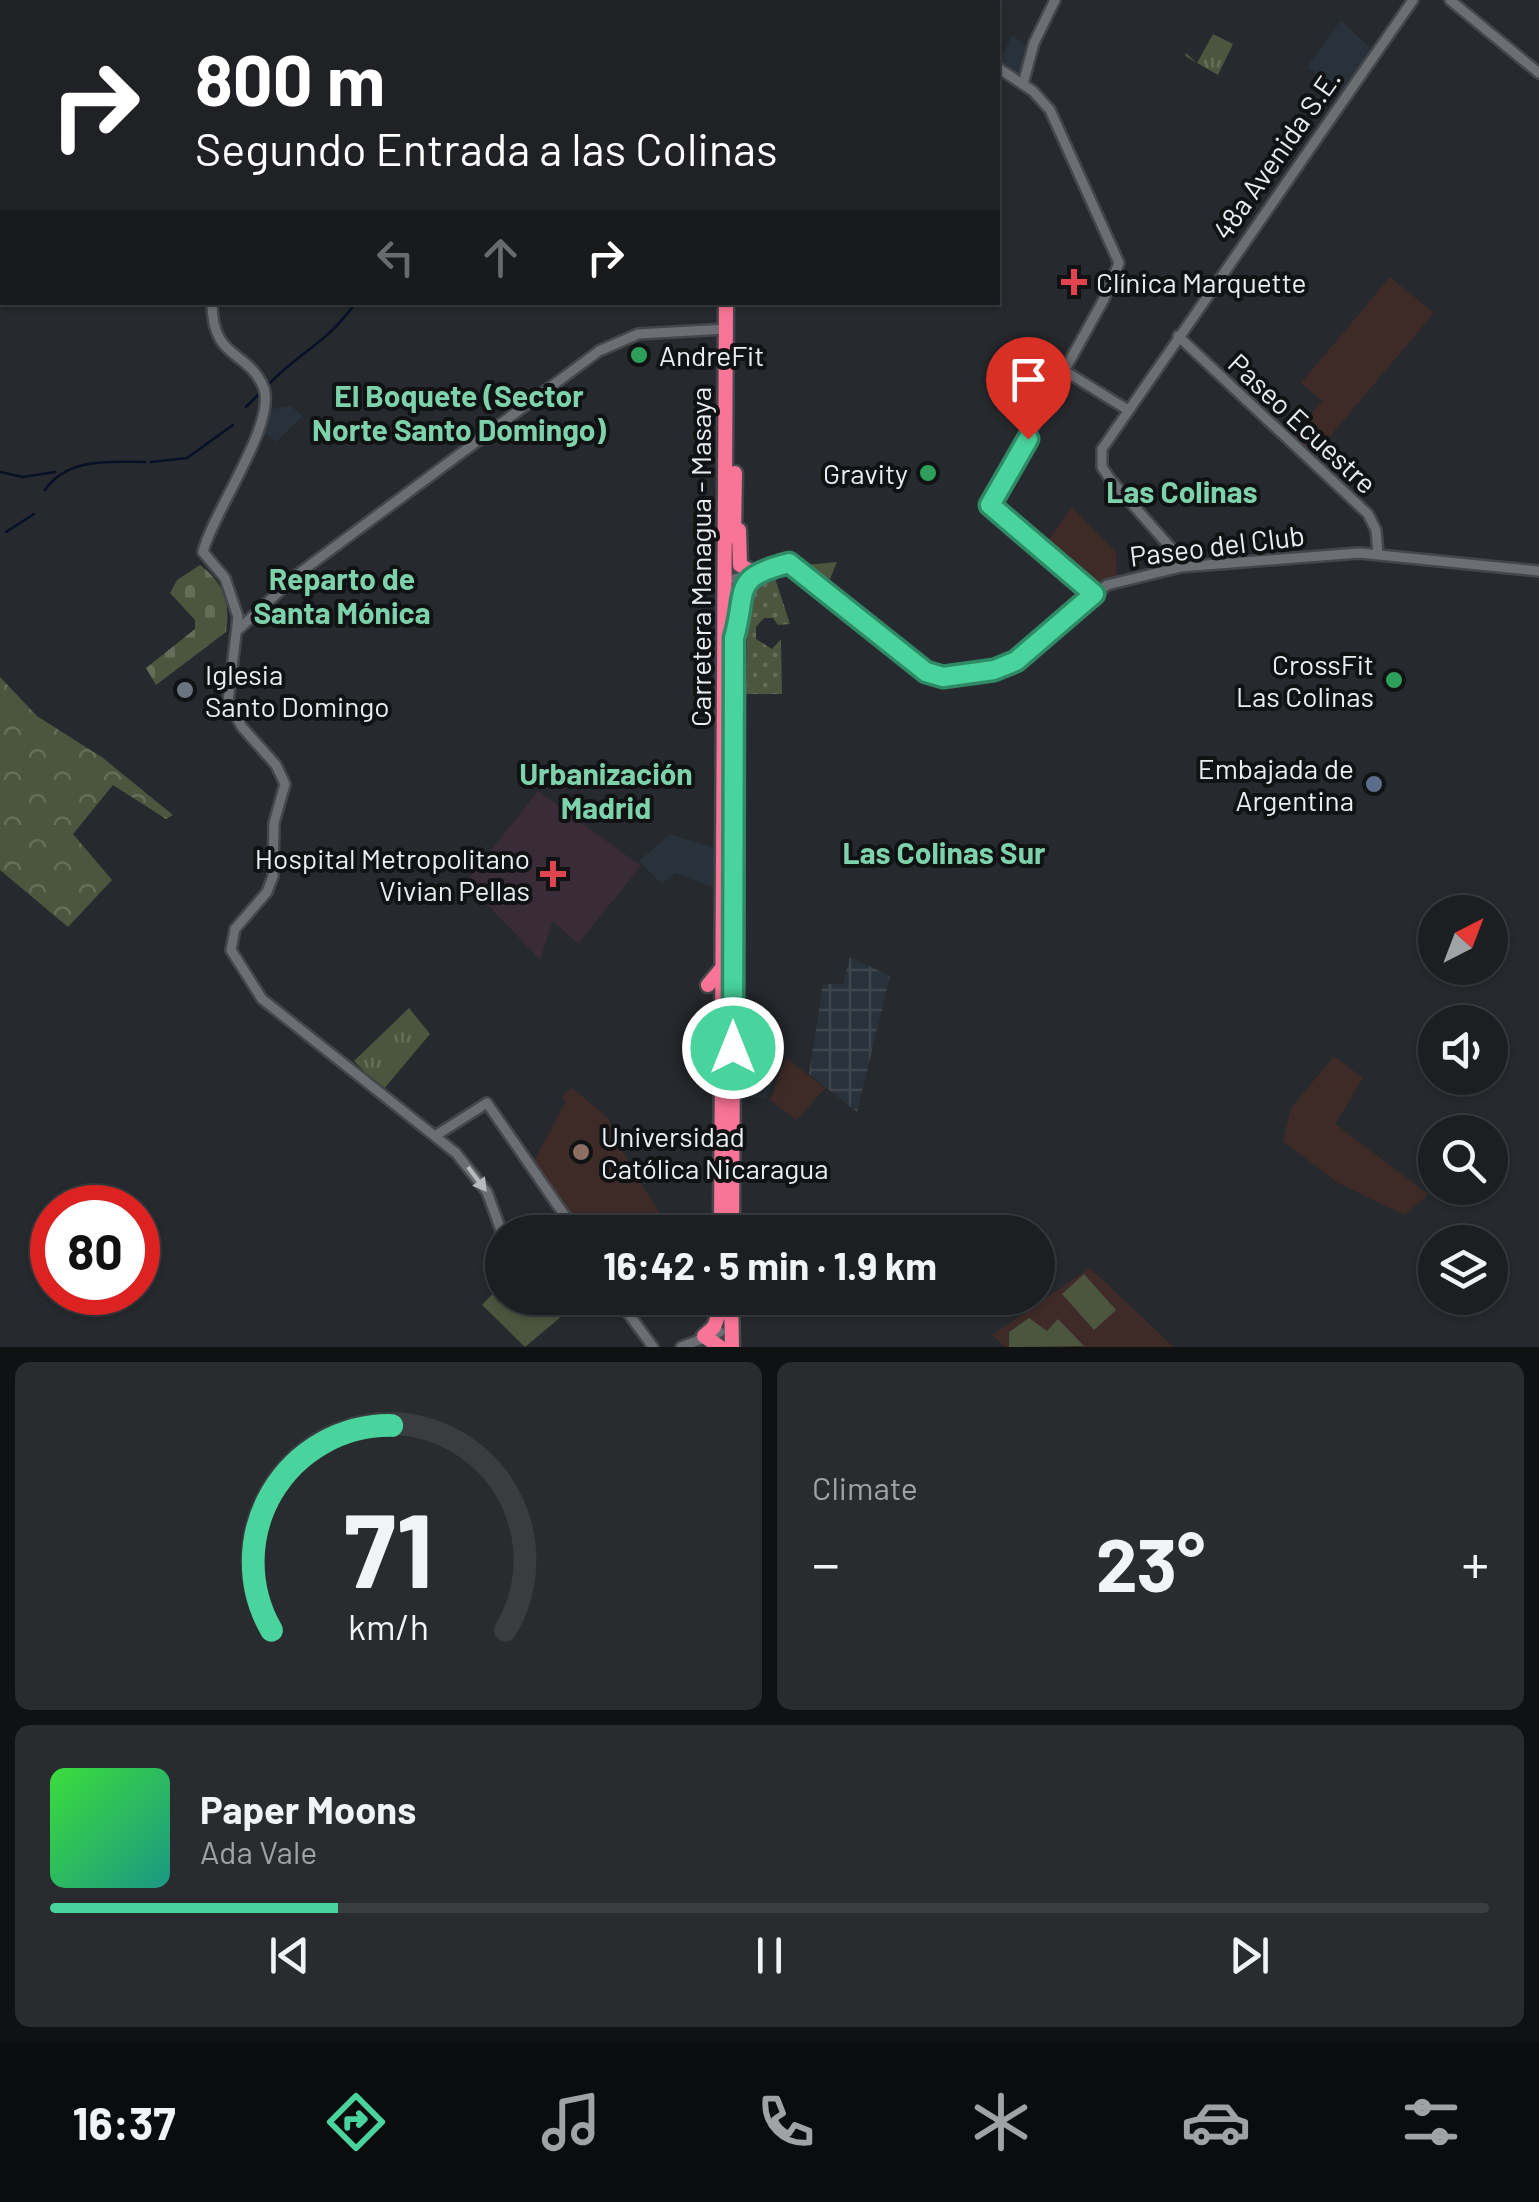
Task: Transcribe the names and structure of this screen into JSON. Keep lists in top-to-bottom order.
{
  "streets": {
    "highway": ["Carretera Managua - Masaya"],
    "street": ["48a Avenida S.E.", "Paseo Ecuestre", "Paseo del Club"]
  },
  "crossings": [
    ["48a Avenida S.E.", "Paseo Ecuestre"],
    ["48a Avenida S.E.", "Paseo del Club"],
    ["Paseo Ecuestre", "Paseo del Club"]
  ],
  "districts": [
    "El Boquete (Sector Norte Santo Domingo)",
    "Las Colinas",
    "Reparto de Santa Mónica",
    "Urbanización Madrid",
    "Las Colinas Sur"
  ],
  "places": {
    "health": ["Clínica Marquette", "Hospital Metropolitano Vivian Pellas"],
    "other": [
      "AndreFit",
      "Gravity",
      "CrossFit Las Colinas",
      "Iglesia Santo Domingo",
      "Embajada de Argentina",
      "Universidad Católica Nicaragua"
    ]
  },
  "north": "top right",
  "page": {
    "turn": ["800 m", "Segundo Entrada a las Colinas"],
    "limit": "80",
    "trip": "16:42 · 5 min · 1.9 km",
    "tile": "Climate",
    "heat": ["−", "23°", "+"],
    "song": ["Paper Moons", "Ada Vale"],
    "tabs": "16:37",
    "gauge": ["71", "km/h"]
  }
}
